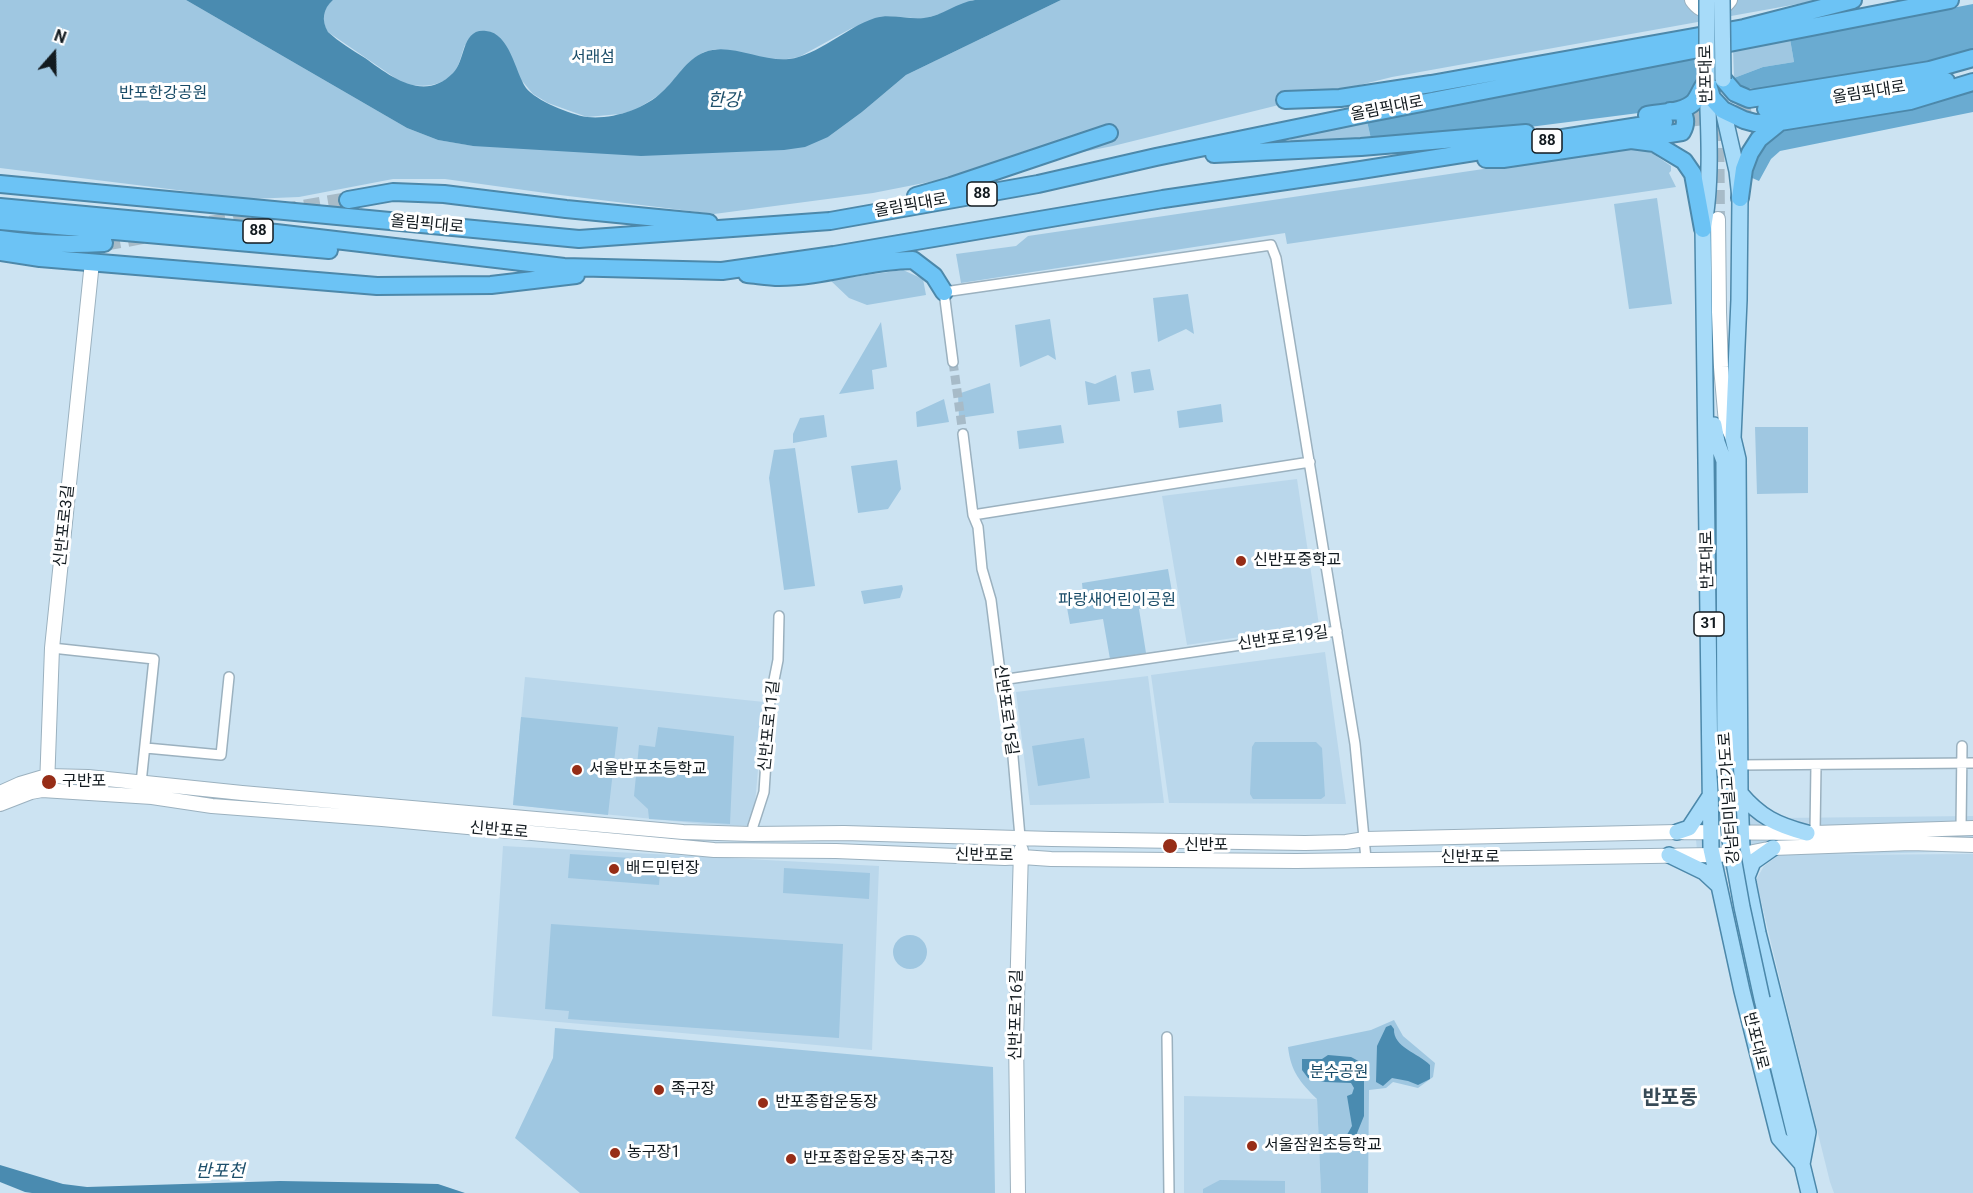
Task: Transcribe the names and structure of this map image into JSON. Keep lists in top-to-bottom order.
{
  "streets": {
    "highway": ["올림픽대로", "88"],
    "main road": [
      "반포대로",
      "신반포로3길",
      "31",
      "강남터미널고가도로",
      "신반포로",
      "신반포로16길"
    ],
    "street": ["신반포로19길", "신반포로15길", "신반포로11길"]
  },
  "crossings": [
    ["반포대로", "31"],
    ["반포대로", "강남터미널고가도로"],
    ["반포대로", "신반포로"],
    ["신반포로3길", "신반포로"],
    ["31", "강남터미널고가도로"],
    ["신반포로19길", "신반포로15길"],
    ["신반포로19길", "신반포로"],
    ["신반포로15길", "신반포로"],
    ["신반포로15길", "신반포로16길"],
    ["신반포로11길", "신반포로"],
    ["신반포로", "신반포로16길"]
  ],
  "districts": ["반포동"],
  "water": ["한강", "반포천"],
  "parks": [
    "서래섬",
    "반포한강공원",
    "파랑새어린이공원",
    "분수공원"
  ],
  "places": [
    "신반포중학교",
    "서울반포초등학교",
    "구반포",
    "신반포",
    "배드민턴장",
    "족구장",
    "반포종합운동장",
    "서울잠원초등학교",
    "농구장1",
    "반포종합운동장 축구장"
  ],
  "north": "top"
}
